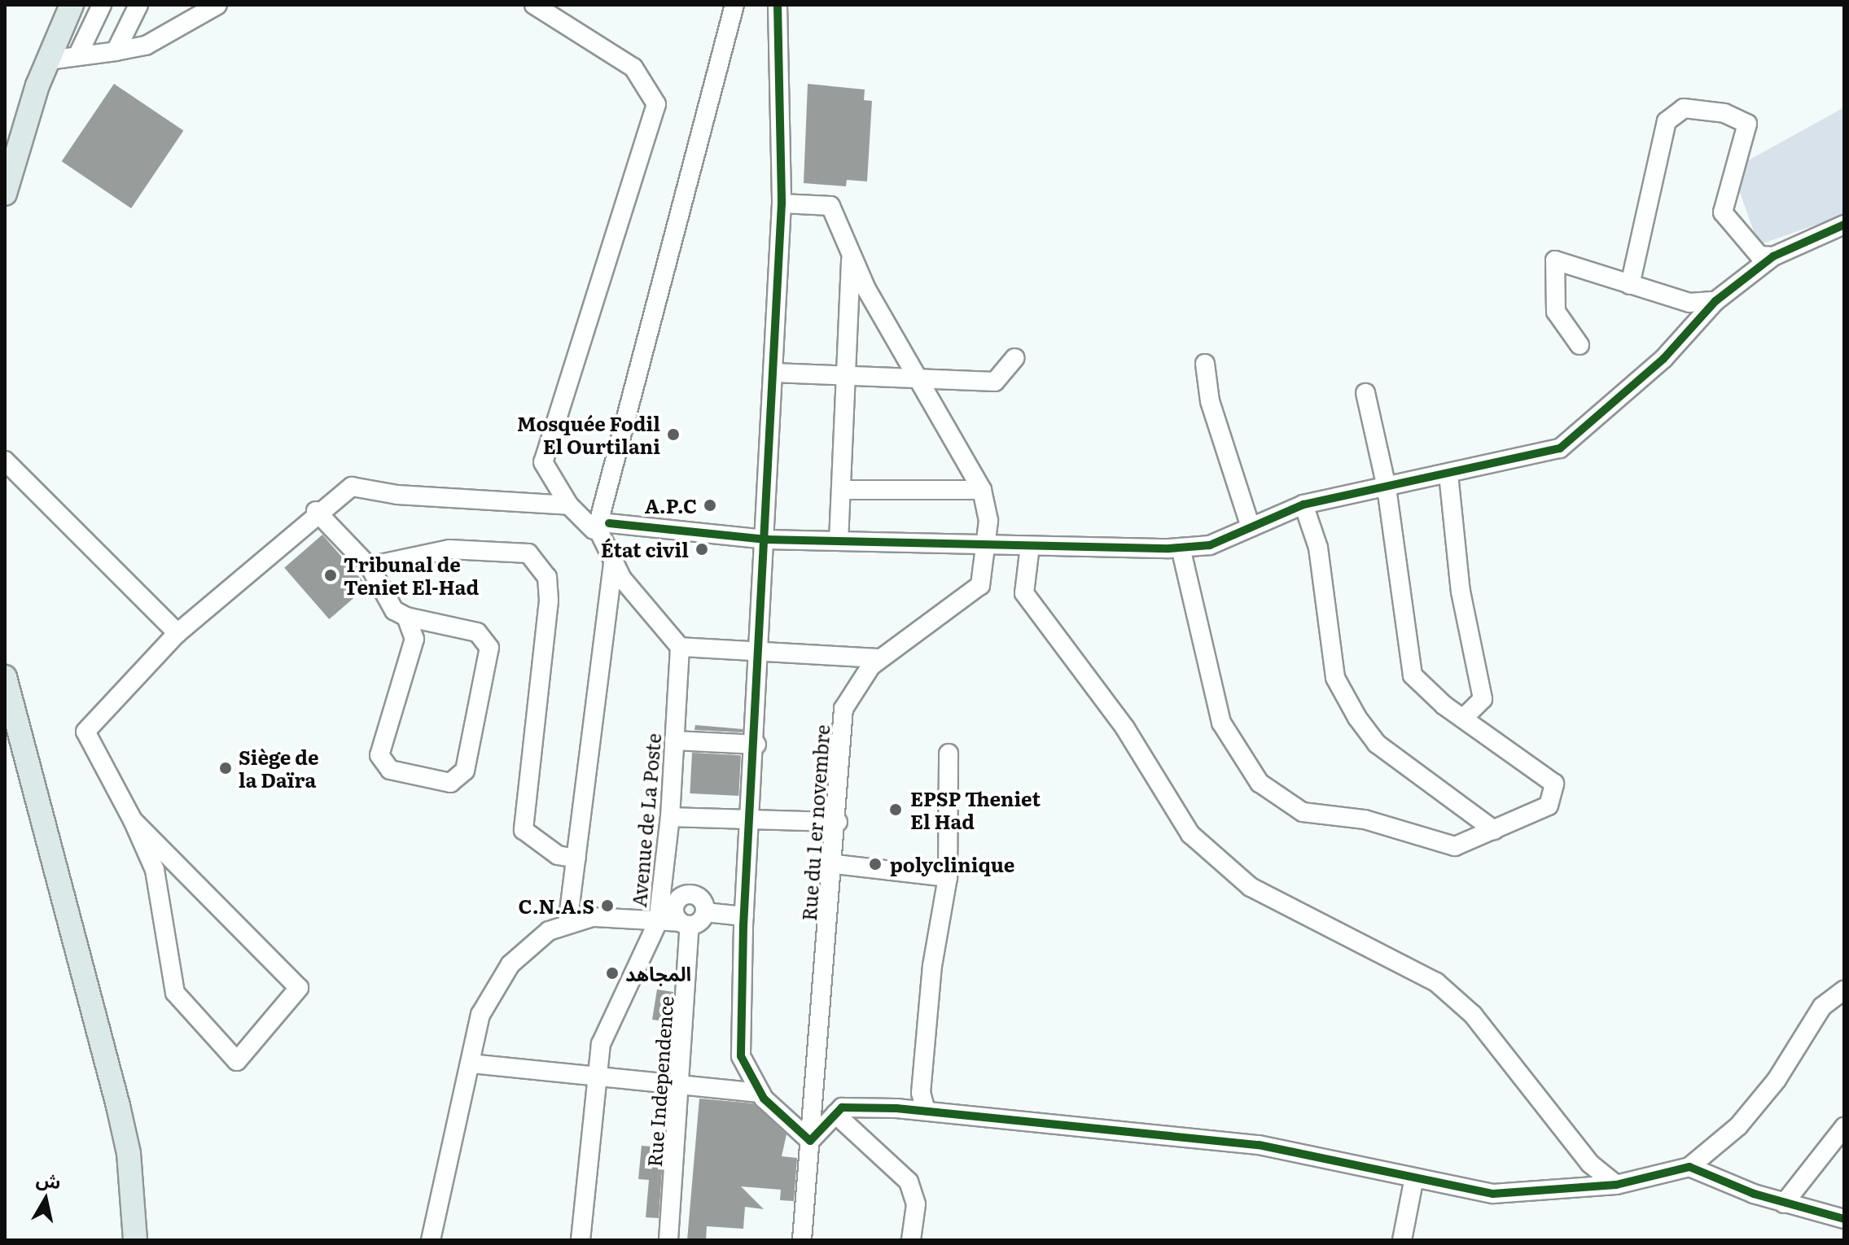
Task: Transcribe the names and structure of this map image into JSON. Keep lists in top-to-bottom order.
{
  "streets": {
    "street": ["Avenue de La Poste", "Rue du 1 er novembre", "Rue Independence"]
  },
  "places": [
    "Mosquée Fodil El Ourtilani",
    "A.P.C",
    "État civil",
    "Tribunal de Teniet El-Had",
    "Siège de la Daïra",
    "EPSP Theniet El Had",
    "polyclinique",
    "C.N.A.S",
    "المجاهد"
  ],
  "north": "top"
}
